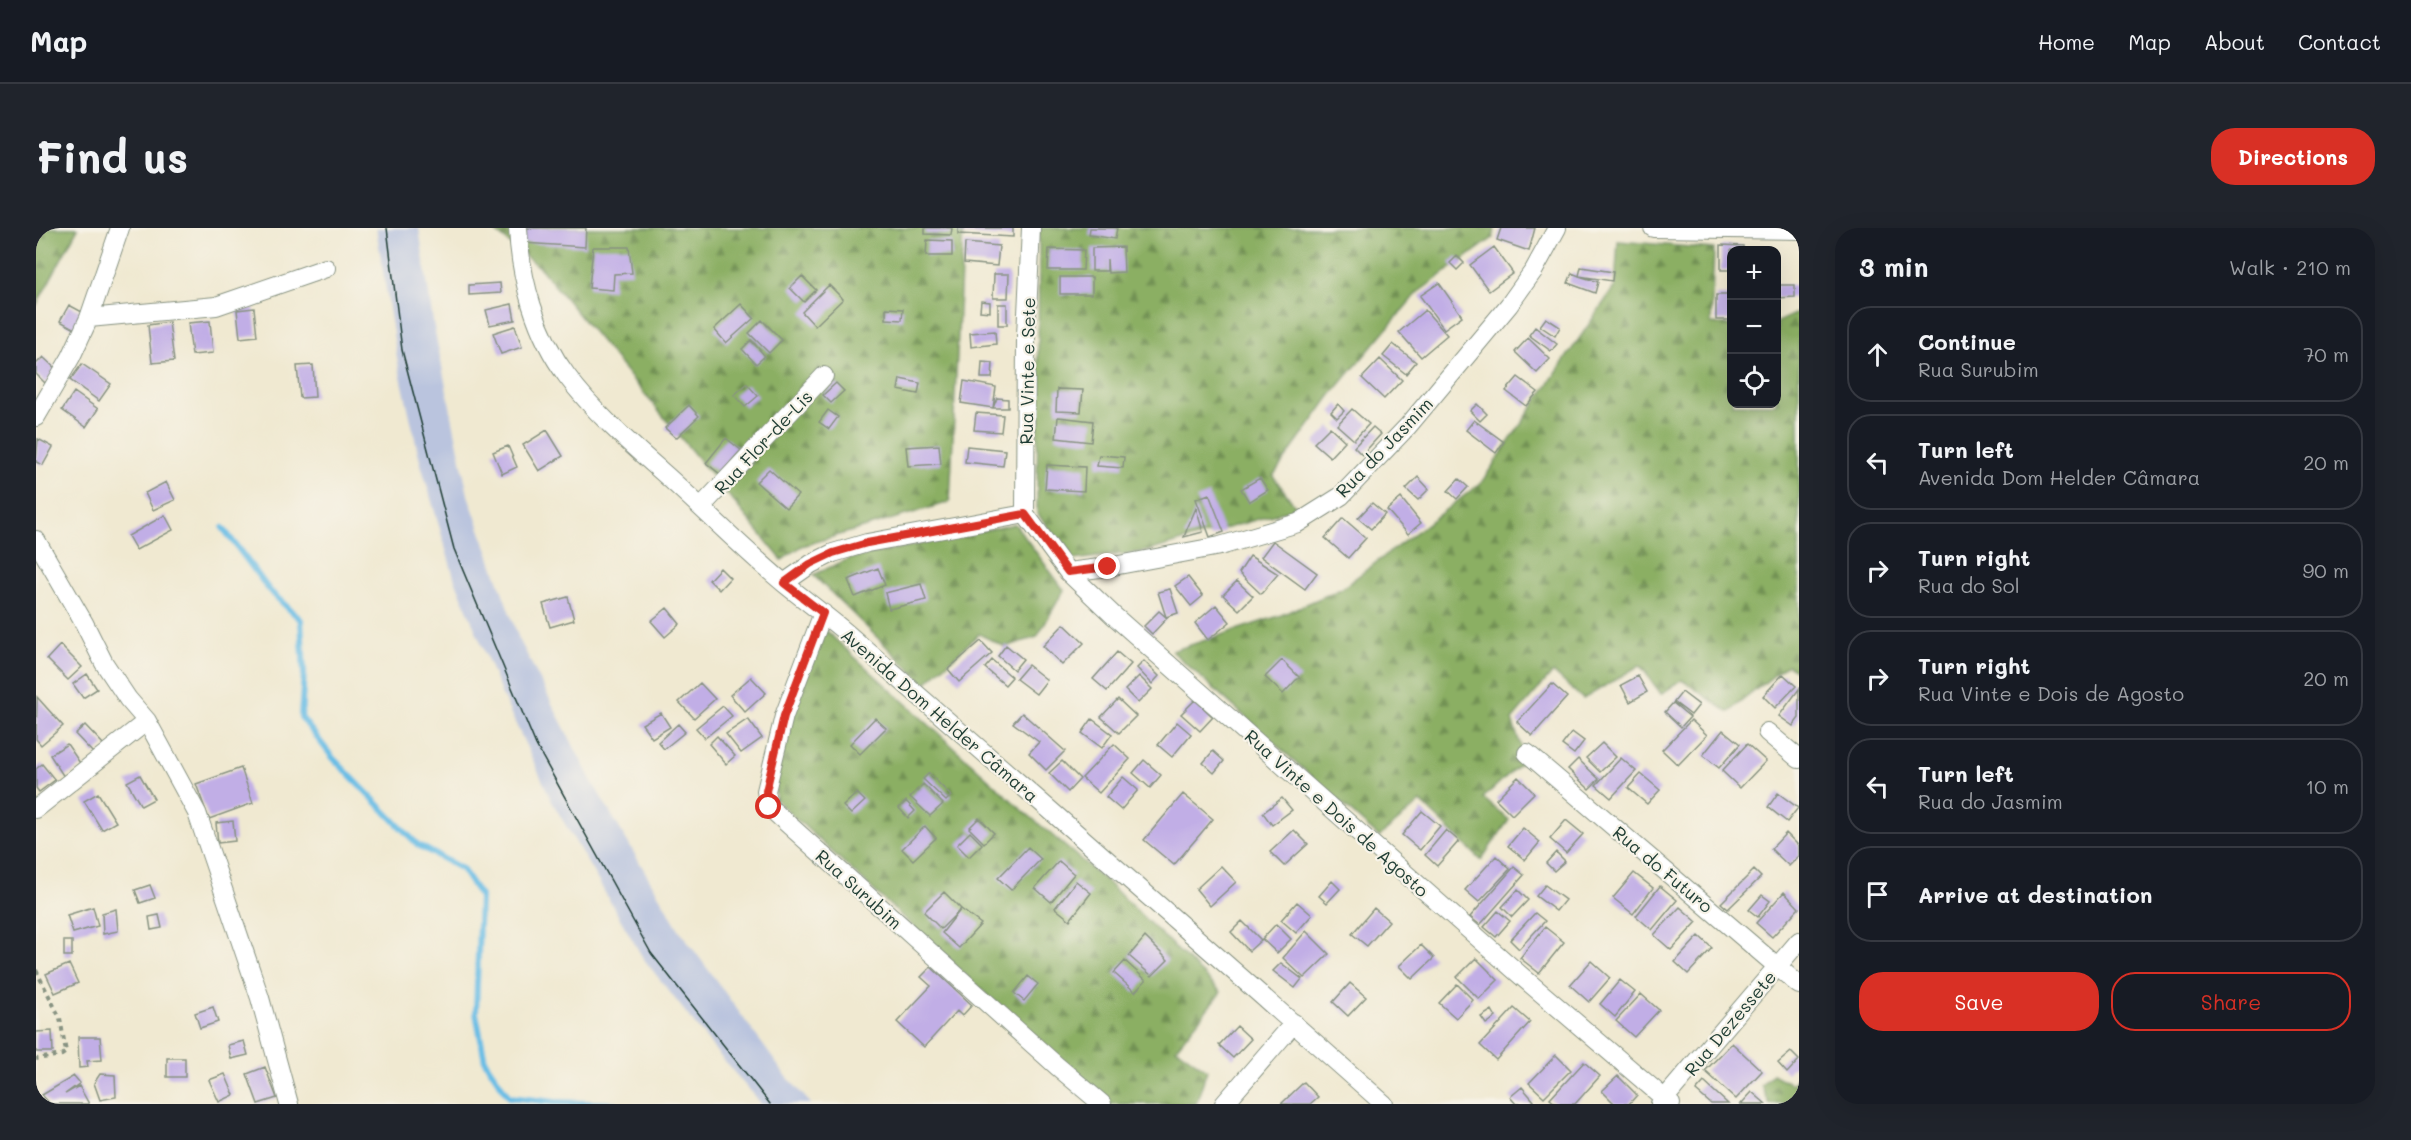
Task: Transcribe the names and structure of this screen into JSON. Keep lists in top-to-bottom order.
{
  "streets": {
    "street": [
      "Rua Vinte e Sete",
      "Rua Flor-de-Lis",
      "Rua do Jasmim",
      "Avenida Dom Helder Câmara",
      "Rua Vinte e Dois de Agosto",
      "Rua do Futuro",
      "Rua Surubim",
      "Rua Dezessete"
    ]
  },
  "crossings": [
    ["Rua Vinte e Sete", "Rua Vinte e Dois de Agosto"],
    ["Rua Flor-de-Lis", "Avenida Dom Helder Câmara"],
    ["Rua do Jasmim", "Rua Vinte e Dois de Agosto"],
    ["Avenida Dom Helder Câmara", "Rua Surubim"],
    ["Rua Vinte e Dois de Agosto", "Rua Dezessete"],
    ["Rua do Futuro", "Rua Dezessete"]
  ],
  "page": {
    "header": "Map",
    "nav": [
      "Home",
      "Map",
      "About",
      "Contact"
    ],
    "buttons": [
      "Directions",
      ["Save", "Share"]
    ],
    "title": "Find us",
    "heading": ["3 min", "Walk · 210 m"],
    "map_buttons": ["+", "−"],
    "list": [
      ["Continue", "Rua Surubim", "70 m"],
      ["Turn left", "Avenida Dom Helder Câmara", "20 m"],
      ["Turn right", "Rua do Sol", "90 m"],
      ["Turn right", "Rua Vinte e Dois de Agosto", "20 m"],
      ["Turn left", "Rua do Jasmim", "10 m"],
      "Arrive at destination"
    ]
  }
}
